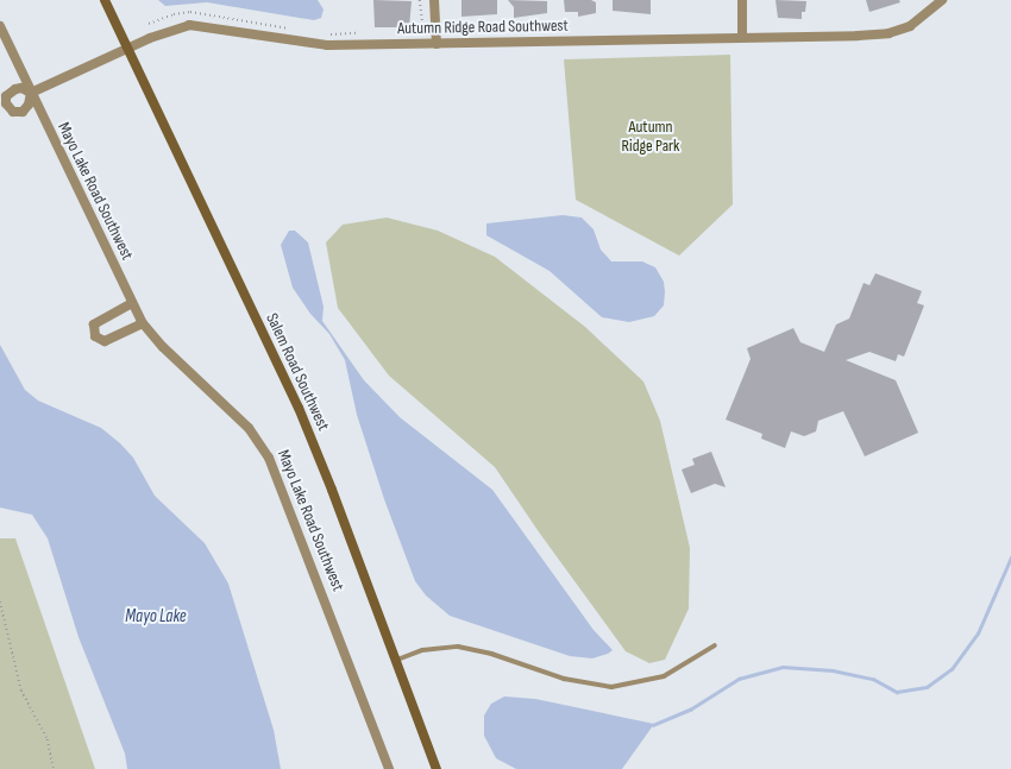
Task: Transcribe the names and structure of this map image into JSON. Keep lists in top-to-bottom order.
{
  "streets": {
    "main road": ["Salem Road Southwest"],
    "street": ["Autumn Ridge Road Southwest", "Mayo Lake Road Southwest"]
  },
  "crossings": [
    ["Autumn Ridge Road Southwest", "Mayo Lake Road Southwest"],
    ["Autumn Ridge Road Southwest", "Salem Road Southwest"]
  ],
  "water": ["Mayo Lake"],
  "parks": ["Autumn Ridge Park"]
}
